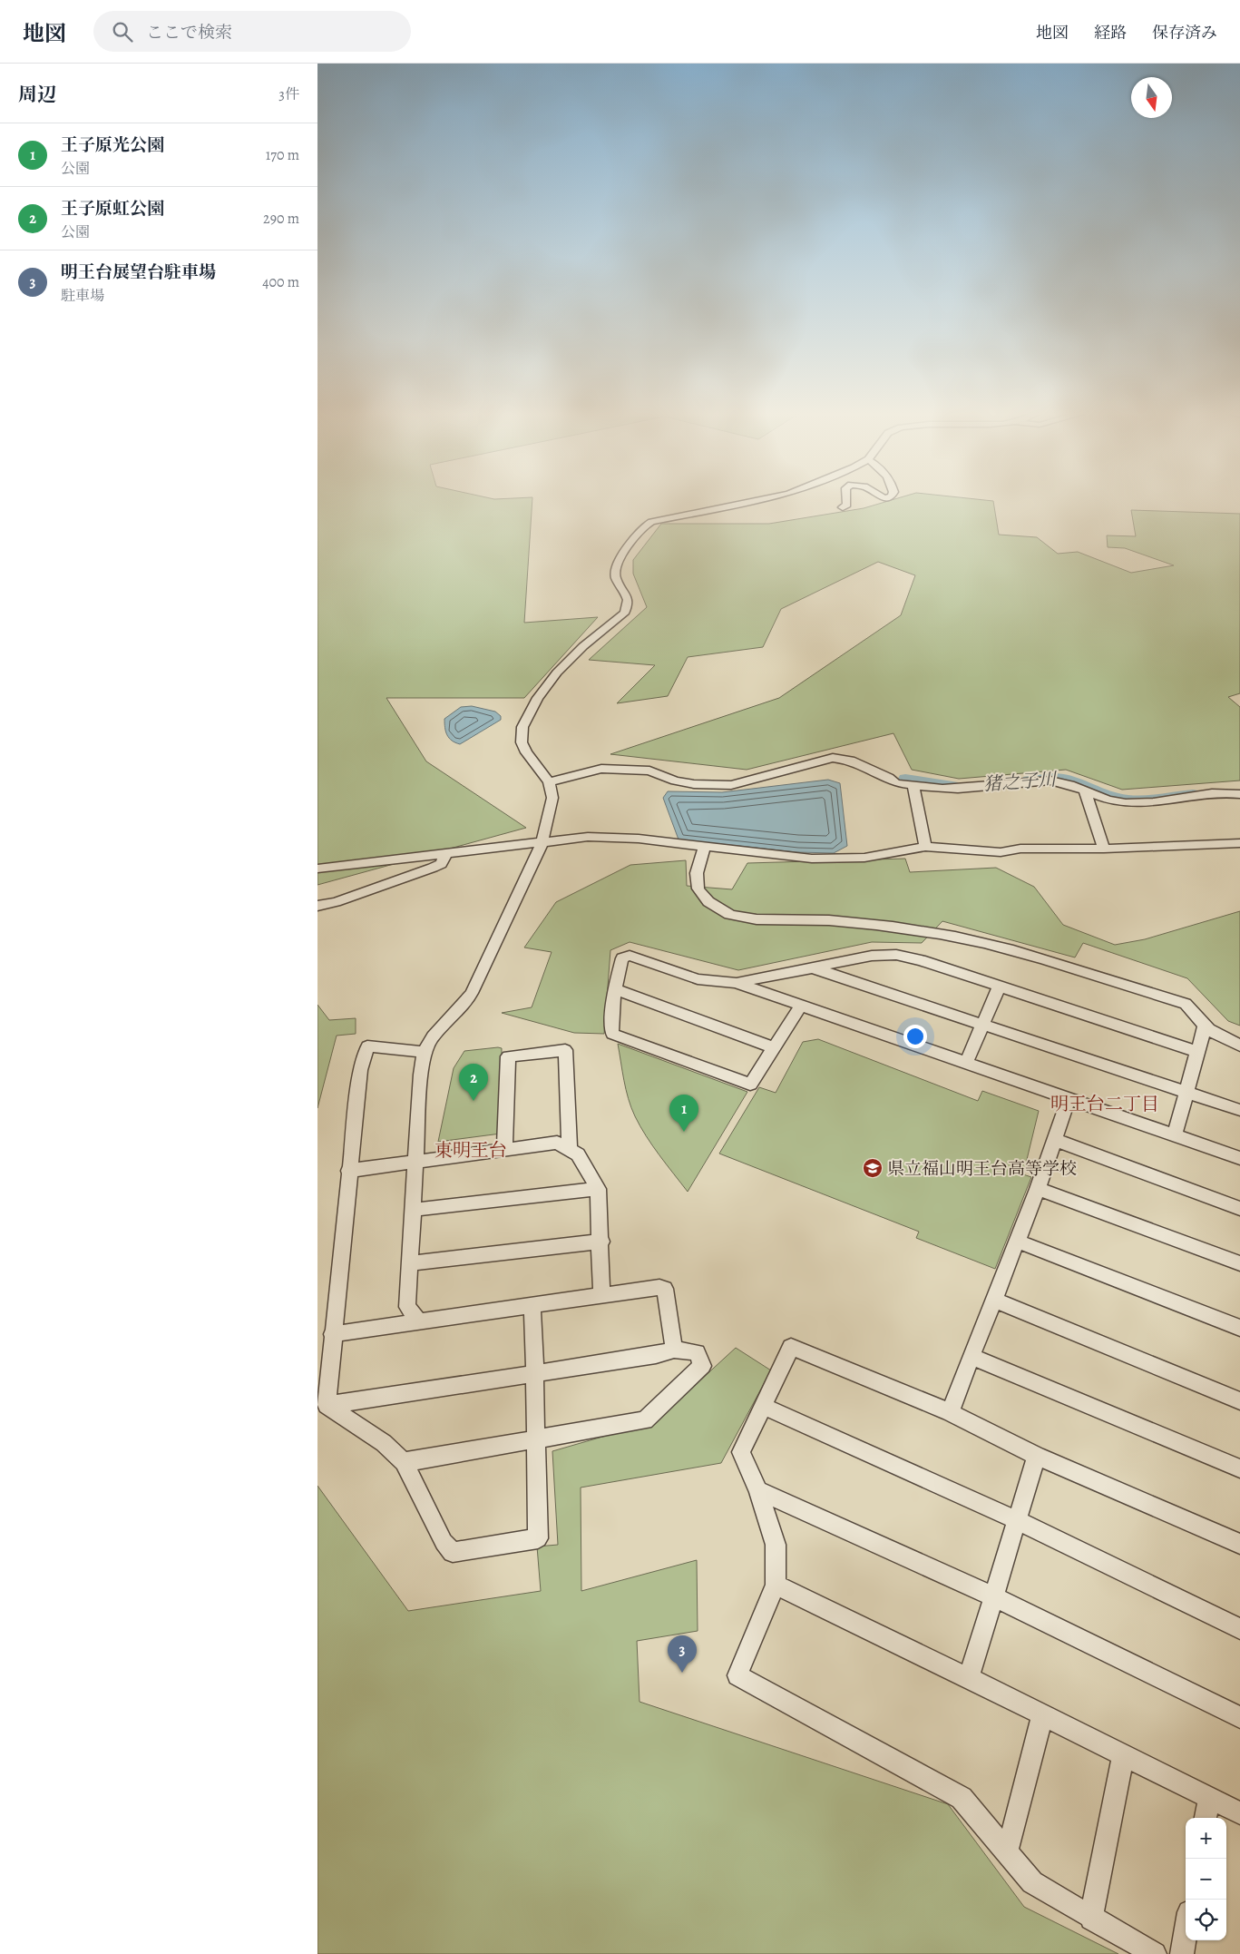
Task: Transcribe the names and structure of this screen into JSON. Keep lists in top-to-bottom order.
{
  "districts": ["明王台二丁目", "東明王台"],
  "water": ["猪之子川"],
  "places": {
    "school or university": ["県立福山明王台高等学校"]
  },
  "north": "bottom",
  "page": {
    "header": "地図",
    "search": "ここで検索",
    "nav": ["地図", "経路", "保存済み"],
    "heading": ["周辺", "3件"],
    "list": [
      {
        "mark": "1",
        "name": "王子原光公園",
        "note": "公園",
        "value": "170 m"
      },
      {
        "mark": "2",
        "name": "王子原虹公園",
        "note": "公園",
        "value": "290 m"
      },
      {
        "mark": "3",
        "name": "明王台展望台駐車場",
        "note": "駐車場",
        "value": "400 m"
      }
    ],
    "pins": ["2", "1", "3"],
    "map_buttons": ["+", "−"]
  }
}
